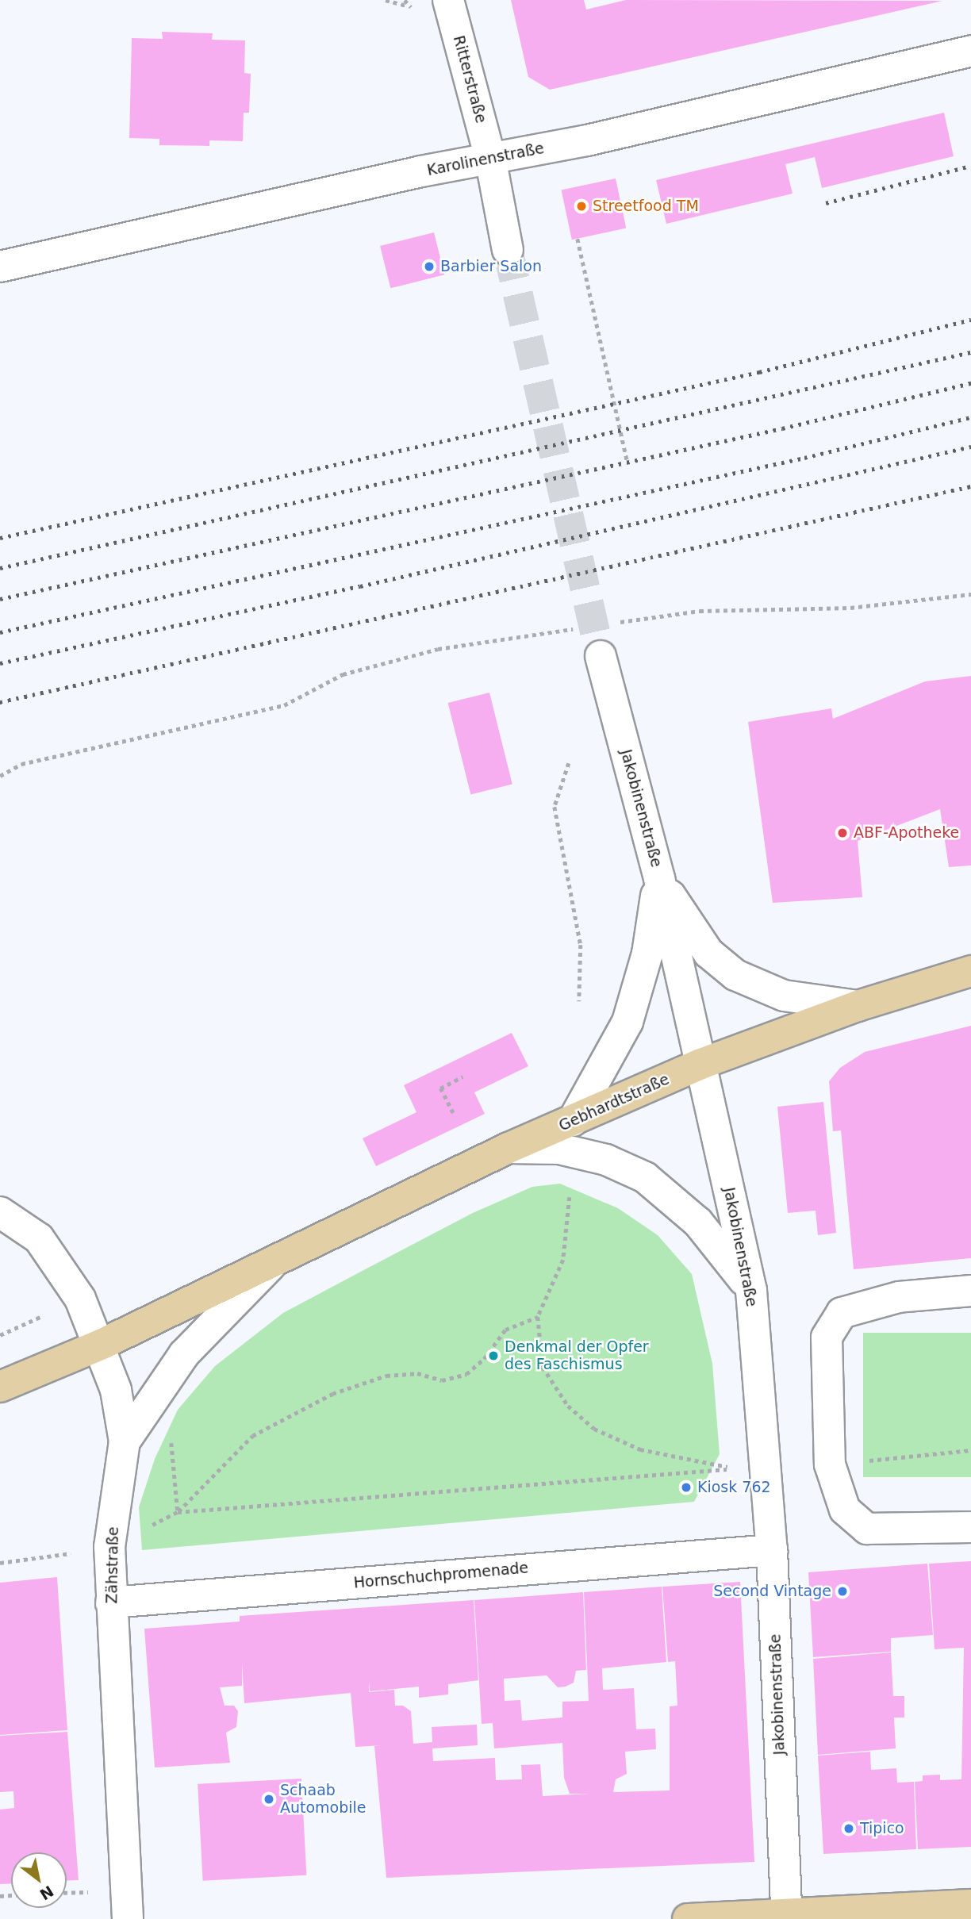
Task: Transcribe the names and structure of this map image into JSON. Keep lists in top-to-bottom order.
{
  "streets": {
    "main road": ["Gebhardtstraße"],
    "street": [
      "Ritterstraße",
      "Karolinenstraße",
      "Jakobinenstraße",
      "Zähstraße",
      "Hornschuchpromenade"
    ]
  },
  "crossings": [
    ["Ritterstraße", "Karolinenstraße"],
    ["Jakobinenstraße", "Gebhardtstraße"],
    ["Jakobinenstraße", "Hornschuchpromenade"],
    ["Gebhardtstraße", "Zähstraße"],
    ["Zähstraße", "Hornschuchpromenade"]
  ],
  "places": [
    "Streetfood TM",
    "Barbier Salon",
    "ABF-Apotheke",
    "Denkmal der Opfer des Faschismus",
    "Kiosk 762",
    "Second Vintage",
    "Schaab Automobile",
    "Tipico"
  ],
  "north": "bottom right"
}
